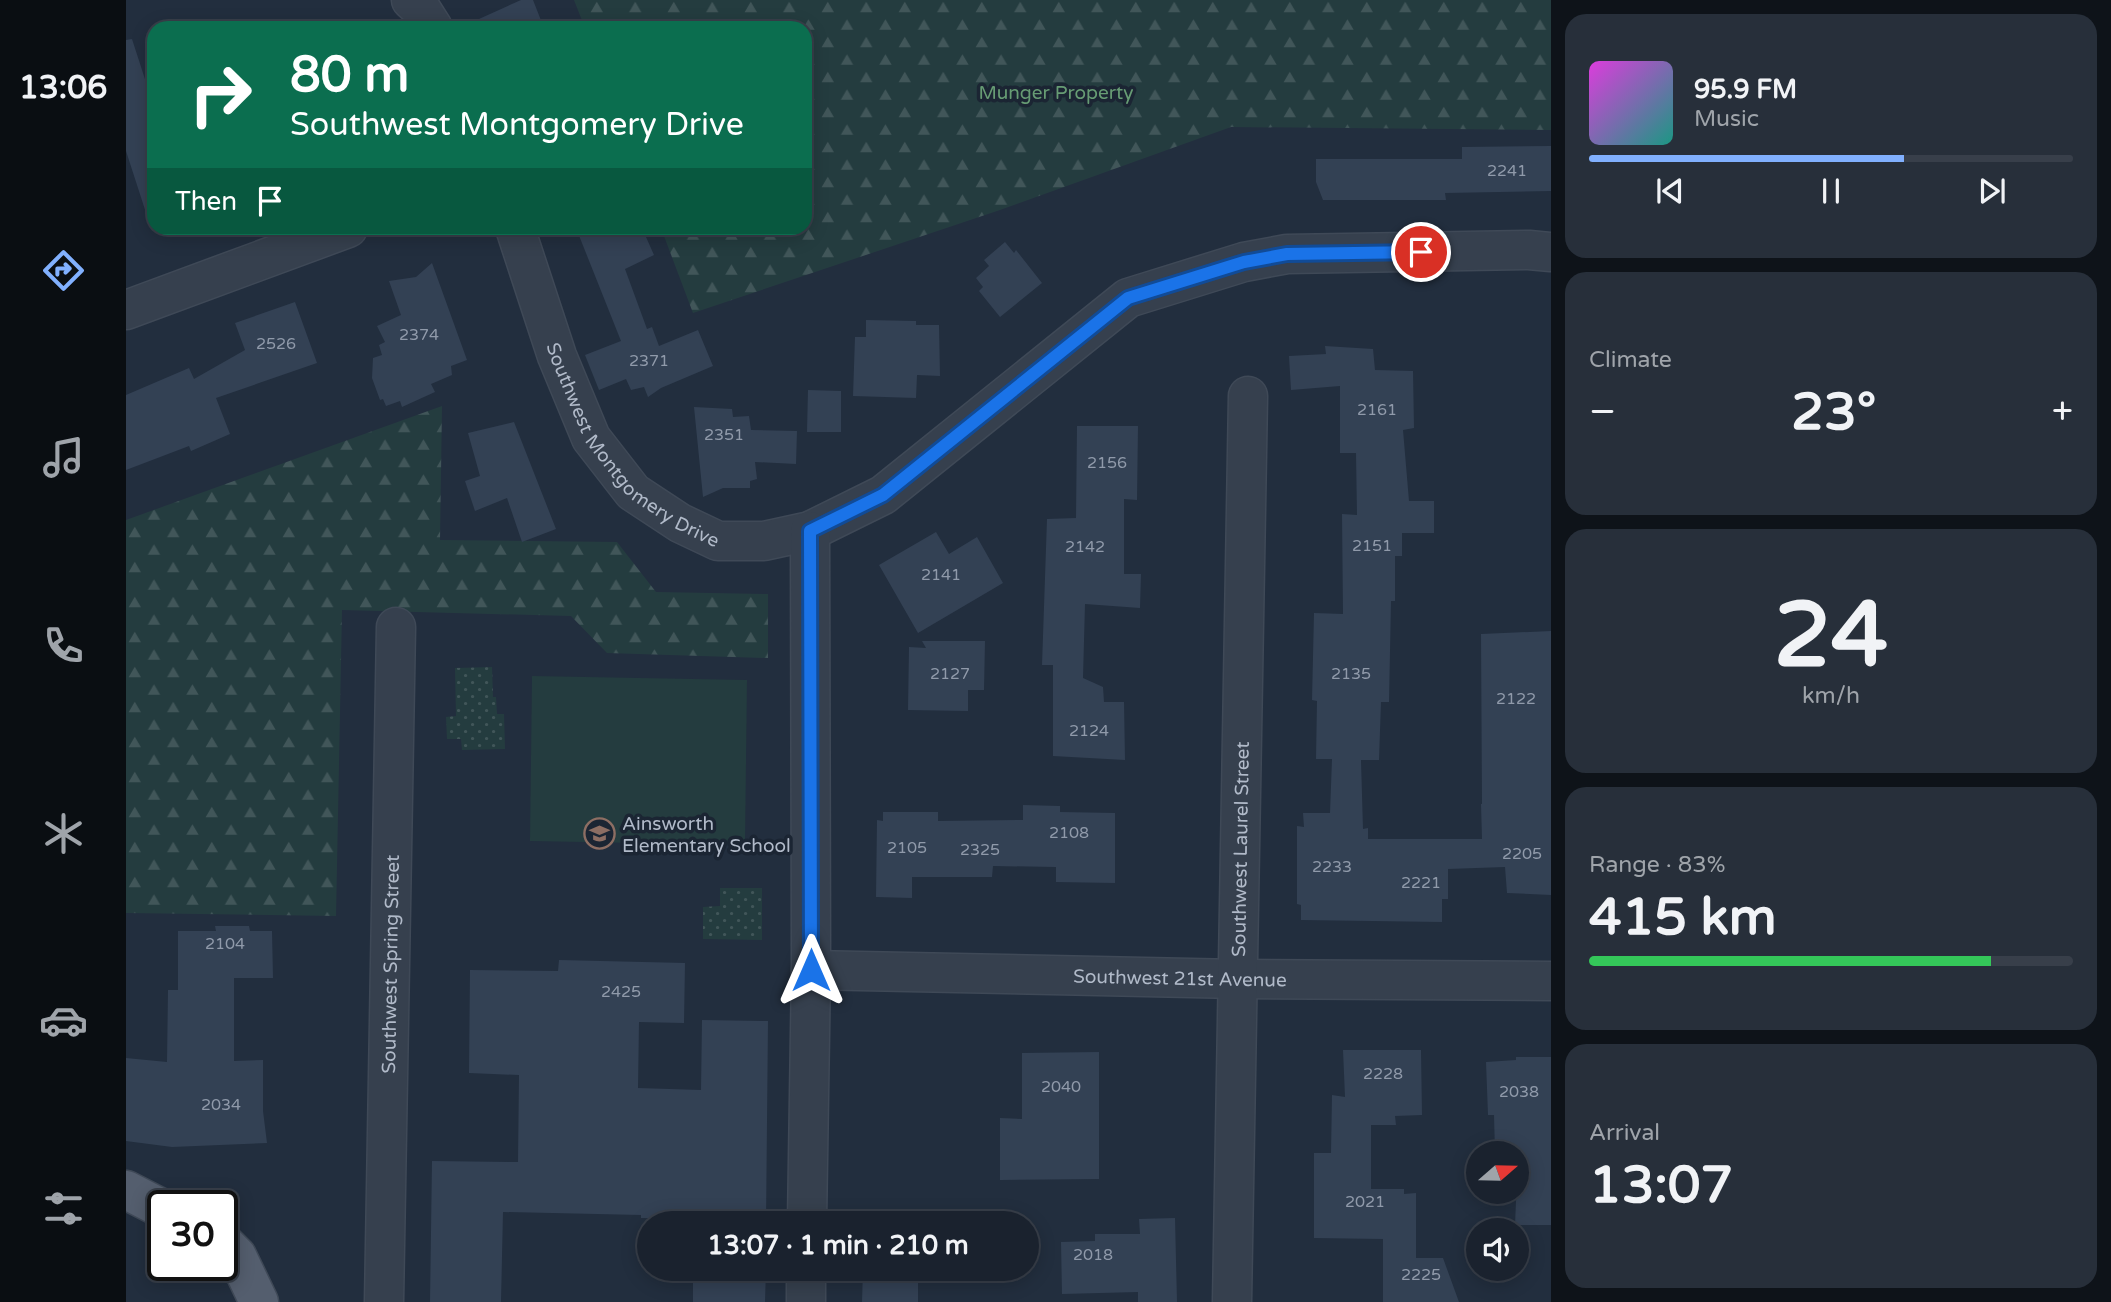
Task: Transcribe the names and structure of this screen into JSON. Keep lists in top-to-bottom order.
{
  "streets": {
    "street": [
      "Southwest Montgomery Drive",
      "Southwest Laurel Street",
      "Southwest Spring Street",
      "Southwest 21st Avenue"
    ]
  },
  "crossings": [
    ["Southwest Laurel Street", "Southwest 21st Avenue"]
  ],
  "parks": ["Munger Property"],
  "places": {
    "school or university": ["Ainsworth Elementary School"]
  },
  "house_numbers": [
    "2241",
    "2374",
    "2526",
    "2371",
    "2161",
    "2351",
    "2156",
    "2151",
    "2142",
    "2141",
    "2127",
    "2135",
    "2122",
    "2124",
    "2108",
    "2105",
    "2325",
    "2205",
    "2233",
    "2221",
    "2104",
    "2425",
    "2228",
    "2040",
    "2038",
    "2034",
    "2021",
    "2018",
    "2225"
  ],
  "north": "right",
  "page": {
    "tabs": "13:06",
    "turn": ["80 m", "Southwest Montgomery Drive"],
    "song": ["95.9 FM", "Music"],
    "then": "Then",
    "tile": [
      "Climate",
      ["24", "km/h"],
      ["Range · 83%", "415 km"],
      ["Arrival", "13:07"]
    ],
    "heat": ["−", "23°", "+"],
    "limit": "30",
    "trip": "13:07 · 1 min · 210 m"
  }
}
